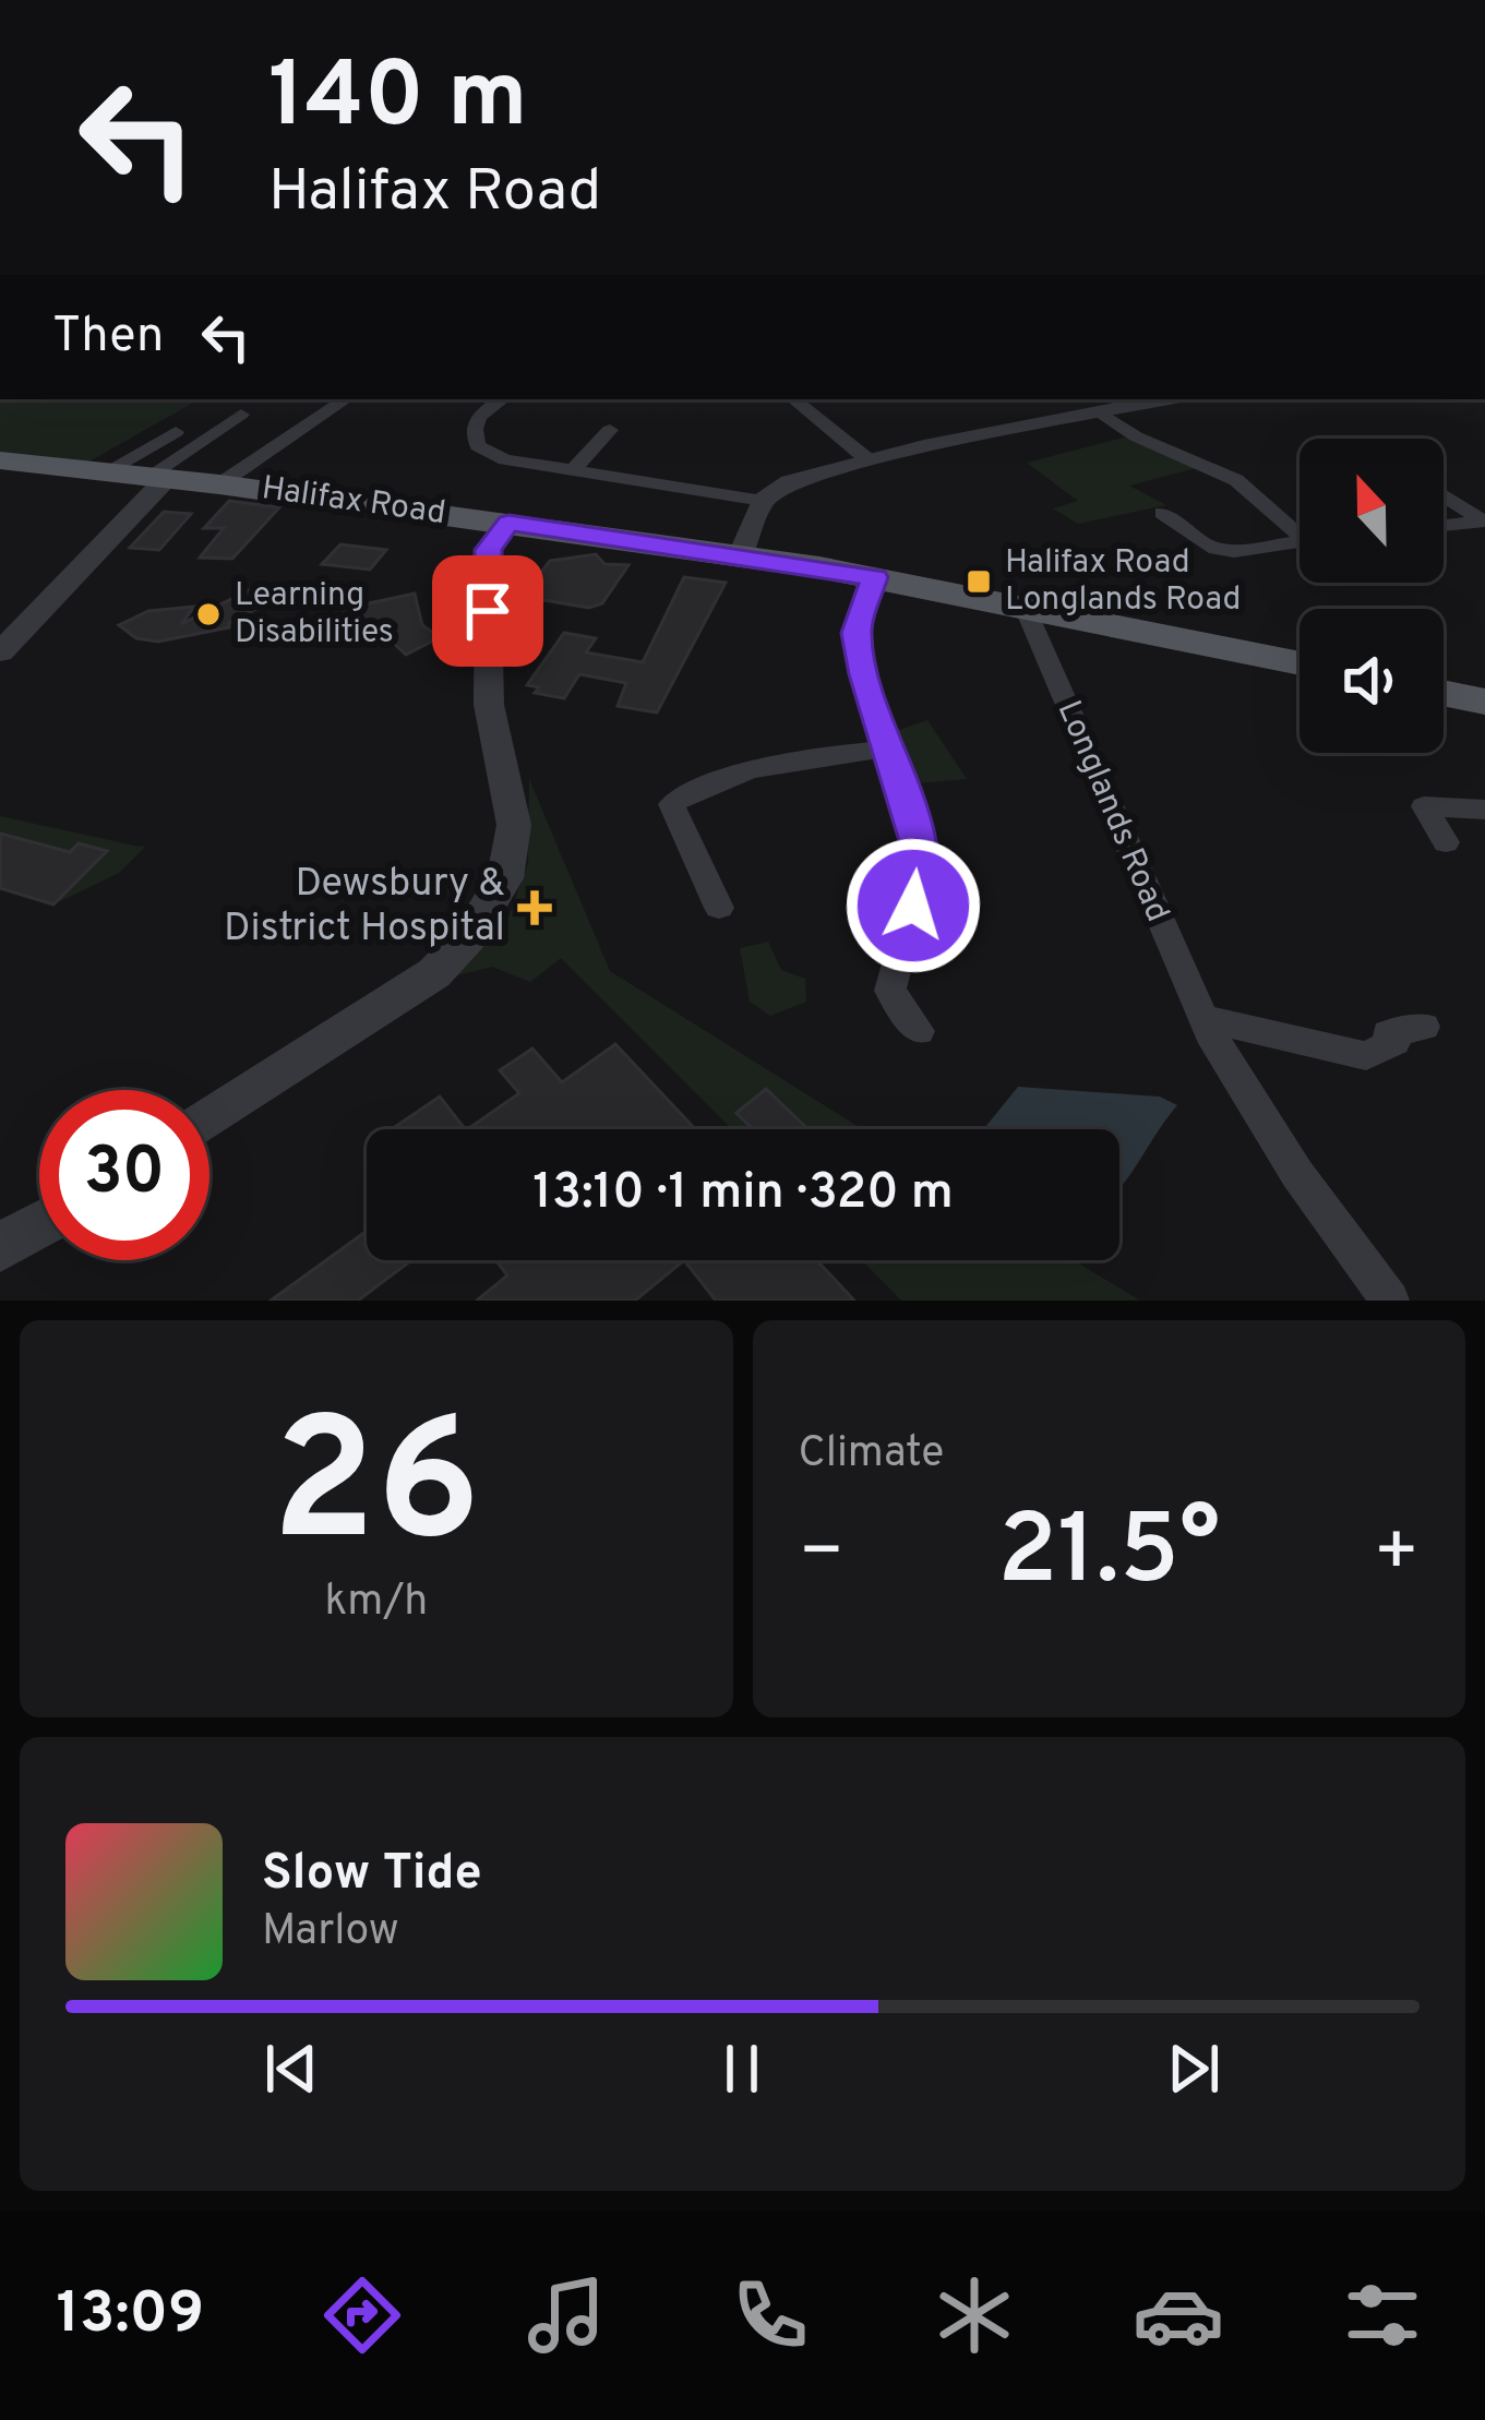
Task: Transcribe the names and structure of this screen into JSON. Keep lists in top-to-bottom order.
{
  "streets": {
    "main road": ["Halifax Road"],
    "street": ["Longlands Road"]
  },
  "crossings": [
    ["Halifax Road", "Longlands Road"]
  ],
  "places": {
    "transit": ["Halifax Road Longlands Road"],
    "other": ["Learning Disabilities"],
    "health": ["Dewsbury & District Hospital"]
  },
  "north": "top",
  "page": {
    "turn": ["140 m", "Halifax Road"],
    "then": "Then",
    "limit": "30",
    "trip": "13:10 · 1 min · 320 m",
    "tile": [
      ["26", "km/h"],
      "Climate"
    ],
    "heat": ["−", "21.5°", "+"],
    "song": ["Slow Tide", "Marlow"],
    "tabs": "13:09"
  }
}
